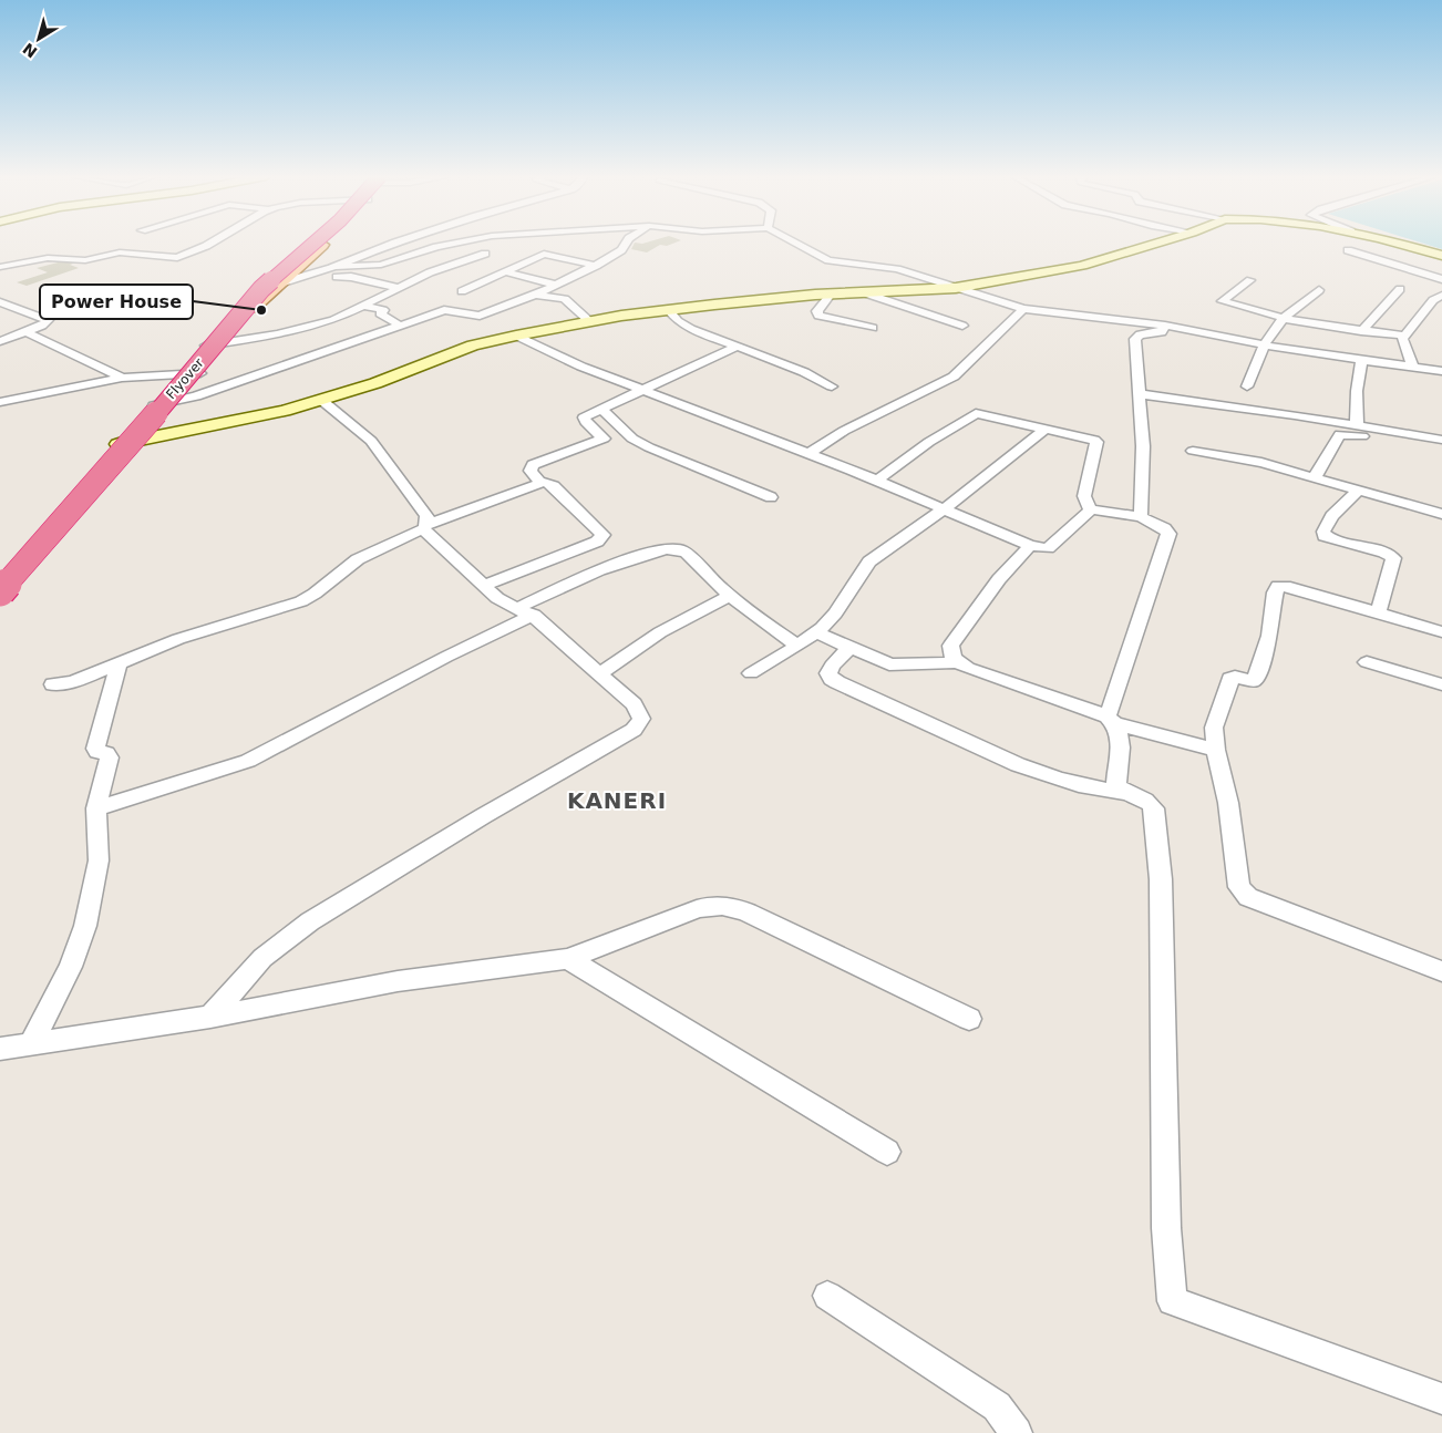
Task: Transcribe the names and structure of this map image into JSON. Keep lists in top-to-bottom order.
{
  "streets": {
    "highway": ["Flyover"]
  },
  "districts": ["KANERI"],
  "places": ["Power House"],
  "north": "bottom left"
}
